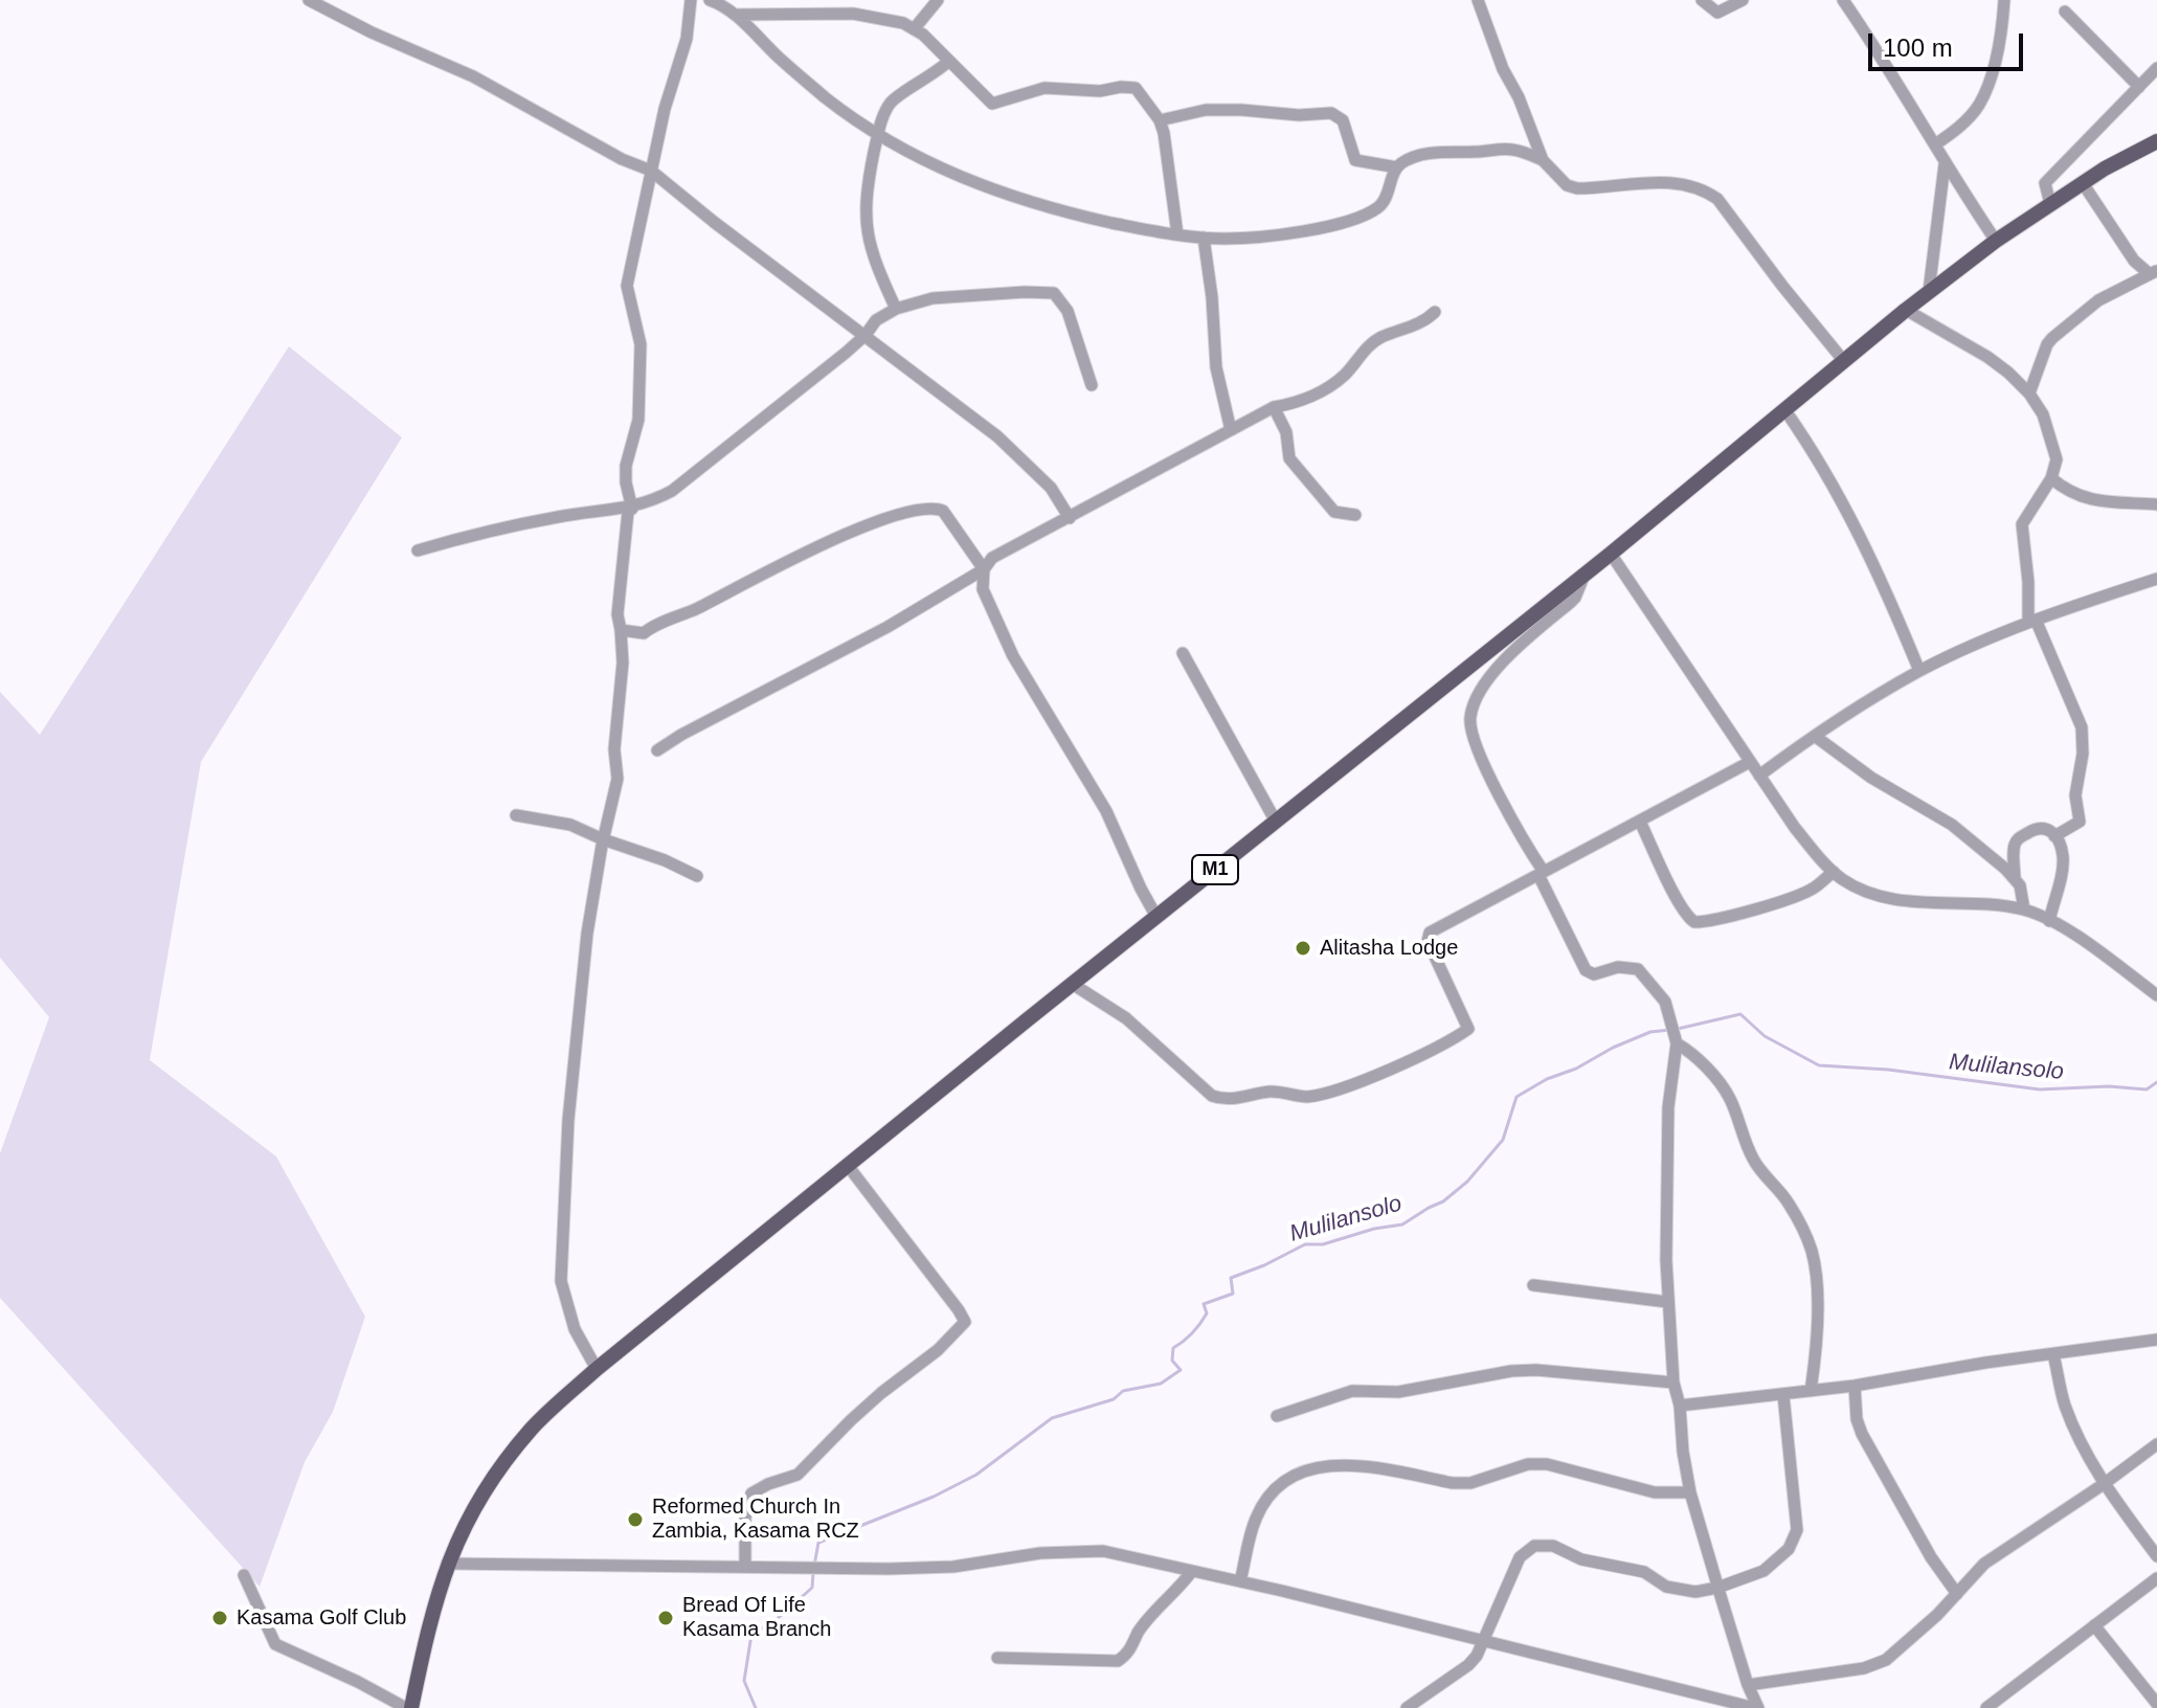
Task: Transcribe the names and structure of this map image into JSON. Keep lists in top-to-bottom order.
{
  "streets": {
    "main road": ["M1"]
  },
  "water": ["Mulilansolo"],
  "places": [
    "Alitasha Lodge",
    "Reformed Church In Zambia, Kasama RCZ",
    "Kasama Golf Club",
    "Bread Of Life Kasama Branch"
  ],
  "scale_bar": "100 m"
}
